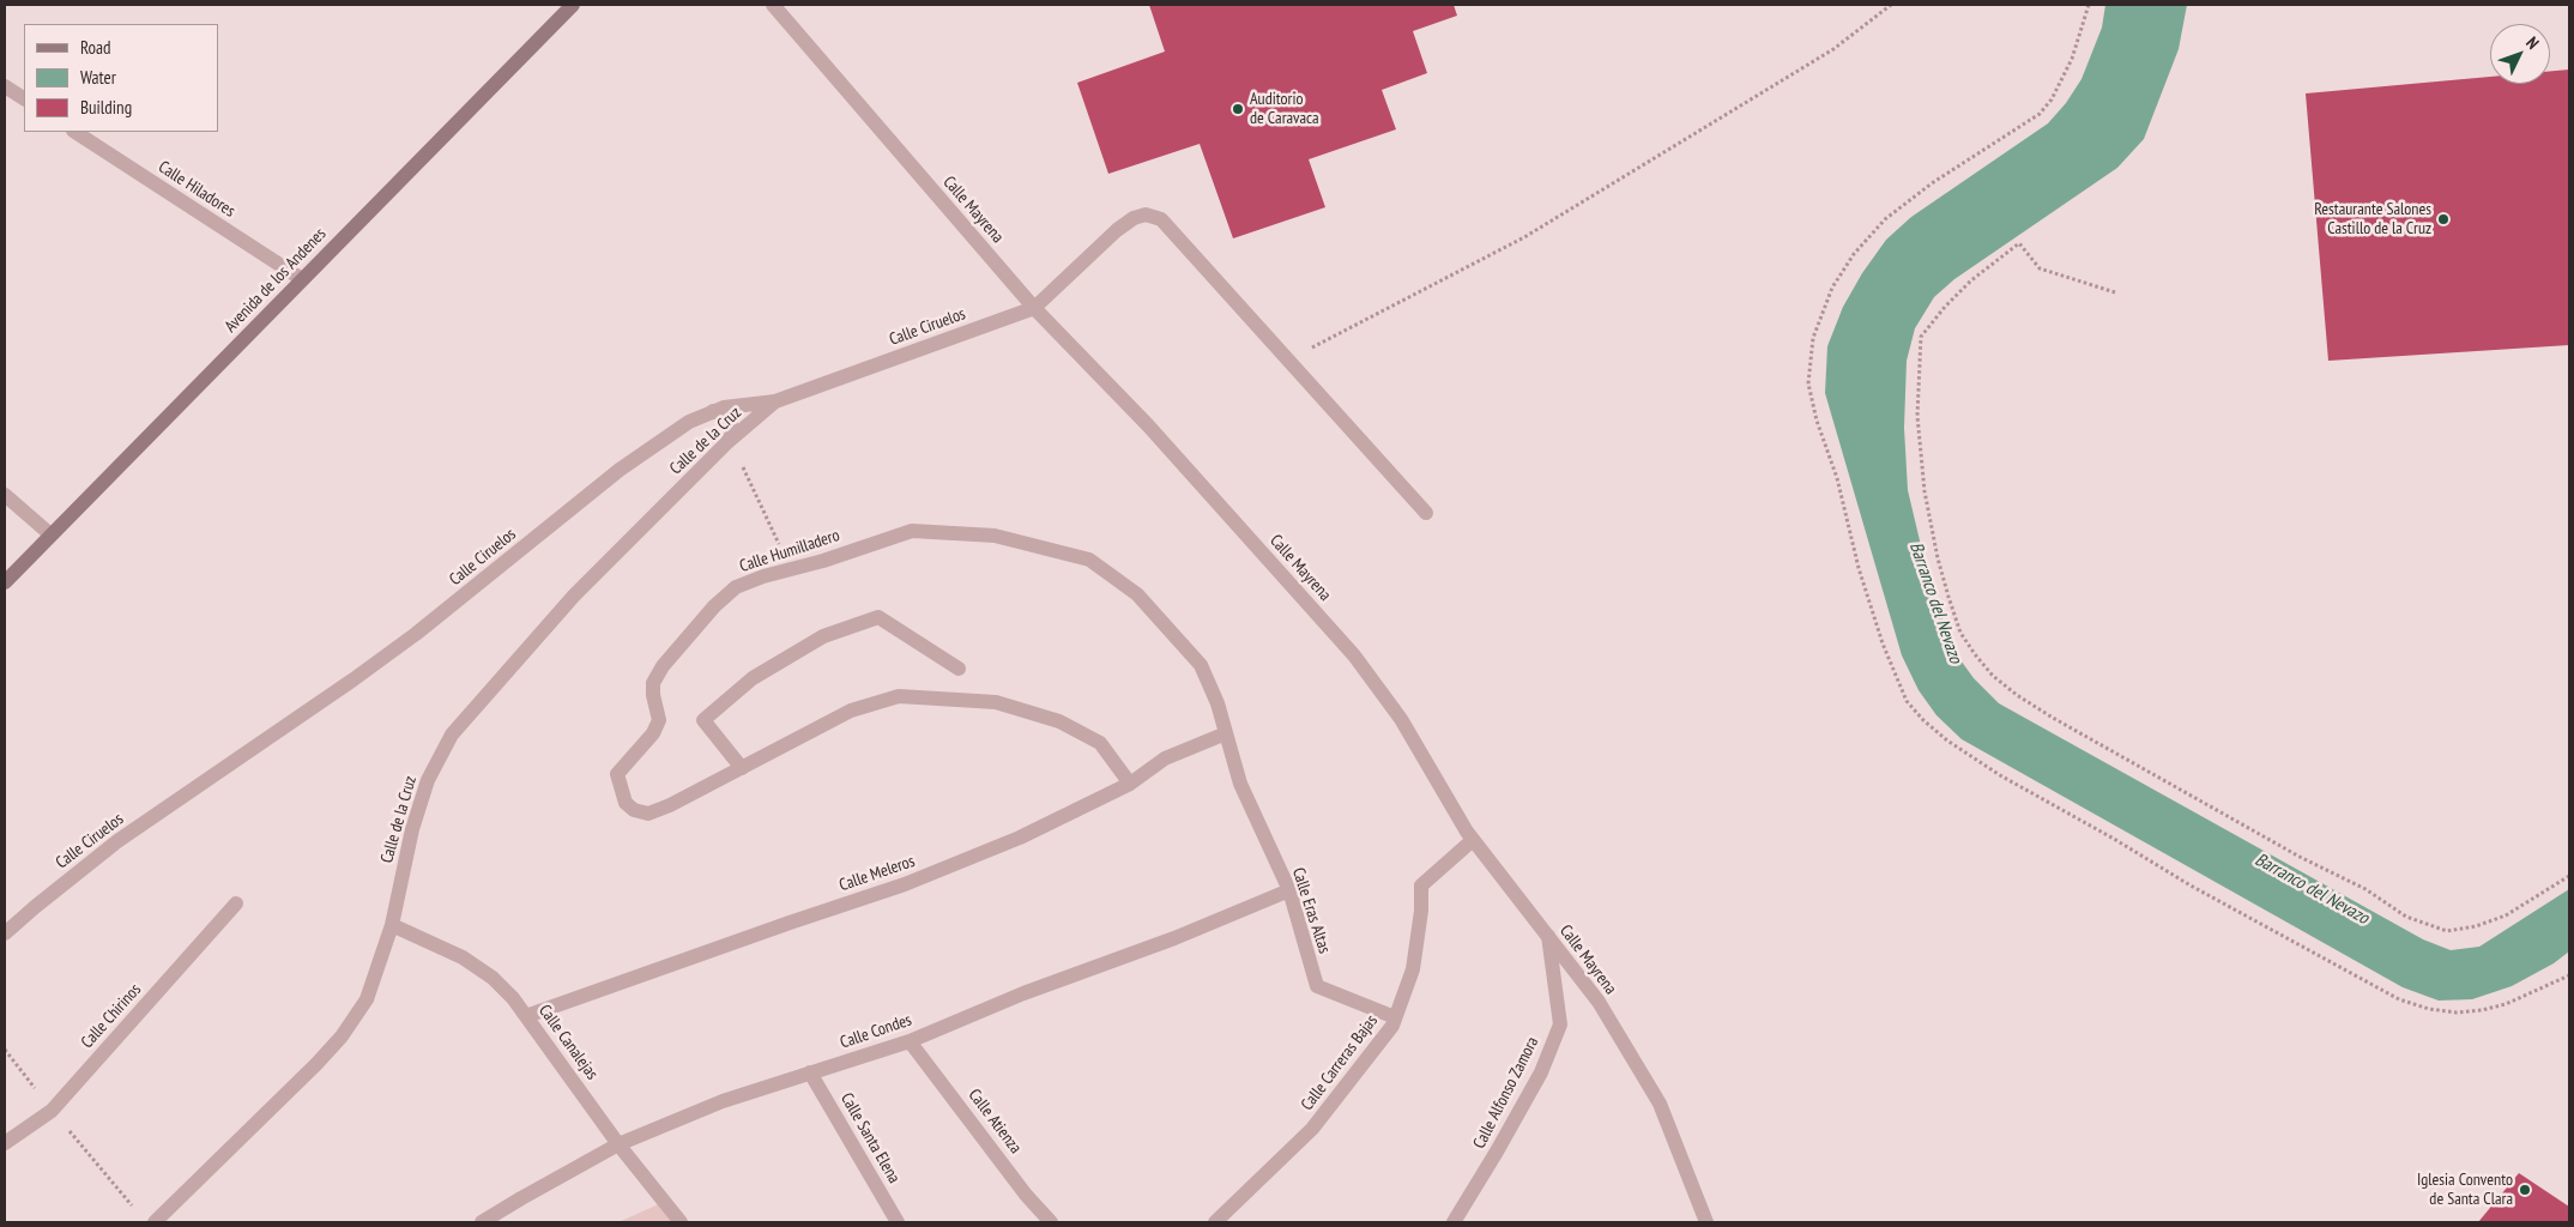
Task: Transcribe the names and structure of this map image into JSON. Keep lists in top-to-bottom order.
{
  "streets": {
    "main road": ["Avenida de los Andenes"],
    "street": [
      "Calle Hiladores",
      "Calle Mayrena",
      "Calle Ciruelos",
      "Calle de la Cruz",
      "Calle Humilladero",
      "Calle Meleros",
      "Calle Eras Altas",
      "Calle Chirinos",
      "Calle Condes",
      "Calle Canalejas",
      "Calle Carreras Bajas",
      "Calle Alfonso Zamora",
      "Calle Atienza",
      "Calle Santa Elena"
    ]
  },
  "crossings": [
    ["Calle Hiladores", "Avenida de los Andenes"],
    ["Calle Mayrena", "Calle Ciruelos"],
    ["Calle Mayrena", "Calle Carreras Bajas"],
    ["Calle Mayrena", "Calle Alfonso Zamora"],
    ["Calle Ciruelos", "Calle de la Cruz"],
    ["Calle de la Cruz", "Calle Canalejas"],
    ["Calle Humilladero", "Calle Meleros"],
    ["Calle Humilladero", "Calle Eras Altas"],
    ["Calle Meleros", "Calle Eras Altas"],
    ["Calle Meleros", "Calle Canalejas"],
    ["Calle Eras Altas", "Calle Condes"],
    ["Calle Eras Altas", "Calle Carreras Bajas"],
    ["Calle Condes", "Calle Canalejas"],
    ["Calle Condes", "Calle Atienza"],
    ["Calle Condes", "Calle Santa Elena"]
  ],
  "water": ["Barranco del Nevazo"],
  "places": ["Auditorio de Caravaca", "Restaurante Salones Castillo de la Cruz", "Iglesia Convento de Santa Clara"],
  "legend": ["Road", "Water", "Building"],
  "north": "top right"
}
